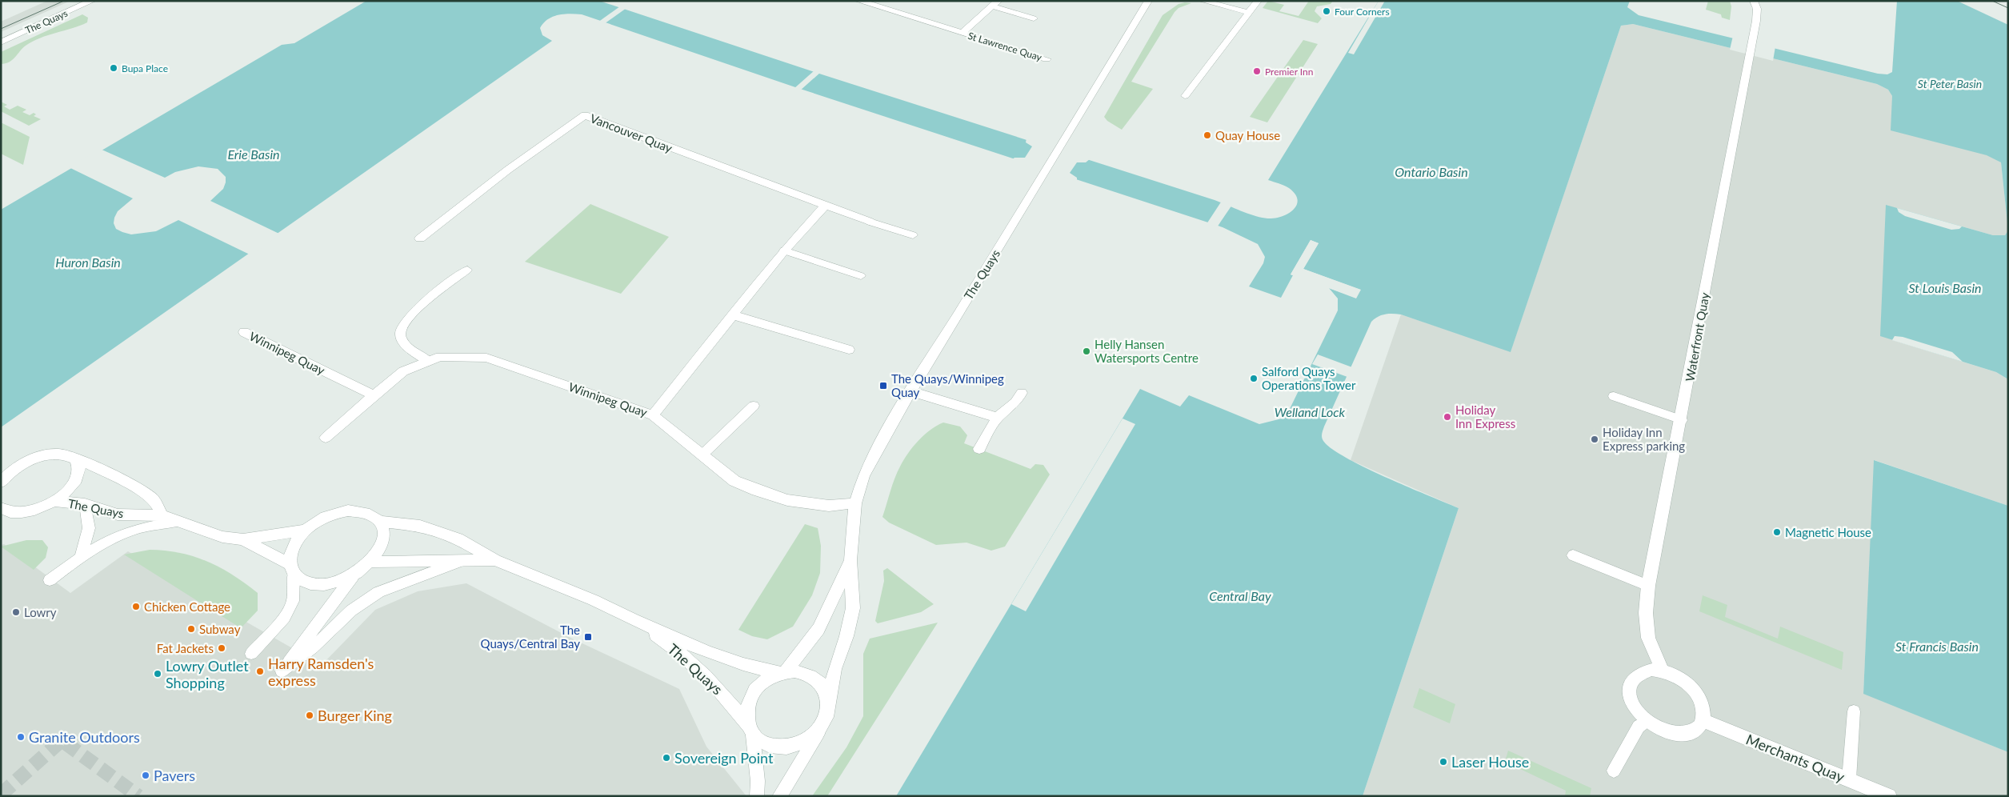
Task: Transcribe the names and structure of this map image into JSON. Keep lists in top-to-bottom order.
{
  "streets": {
    "street": [
      "The Quays",
      "St Lawrence Quay",
      "Vancouver Quay",
      "Waterfront Quay",
      "Winnipeg Quay",
      "Merchants Quay"
    ]
  },
  "crossings": [
    ["The Quays", "Winnipeg Quay"],
    ["Waterfront Quay", "Merchants Quay"]
  ],
  "water": [
    "St Peter Basin",
    "Erie Basin",
    "Ontario Basin",
    "Huron Basin",
    "St Louis Basin",
    "Welland Lock",
    "Central Bay",
    "St Francis Basin"
  ],
  "places": {
    "other": [
      "Four Corners",
      "Bupa Place",
      "Premier Inn",
      "Quay House",
      "Helly Hansen Watersports Centre",
      "Salford Quays Operations Tower",
      "Holiday Inn Express",
      "Holiday Inn Express parking",
      "Magnetic House",
      "Chicken Cottage",
      "Lowry",
      "Subway",
      "Fat Jackets",
      "Harry Ramsden's express",
      "Lowry Outlet Shopping",
      "Burger King",
      "Granite Outdoors",
      "Sovereign Point",
      "Laser House",
      "Pavers"
    ],
    "transit": ["The Quays/Winnipeg Quay", "The Quays/Central Bay"]
  }
}
